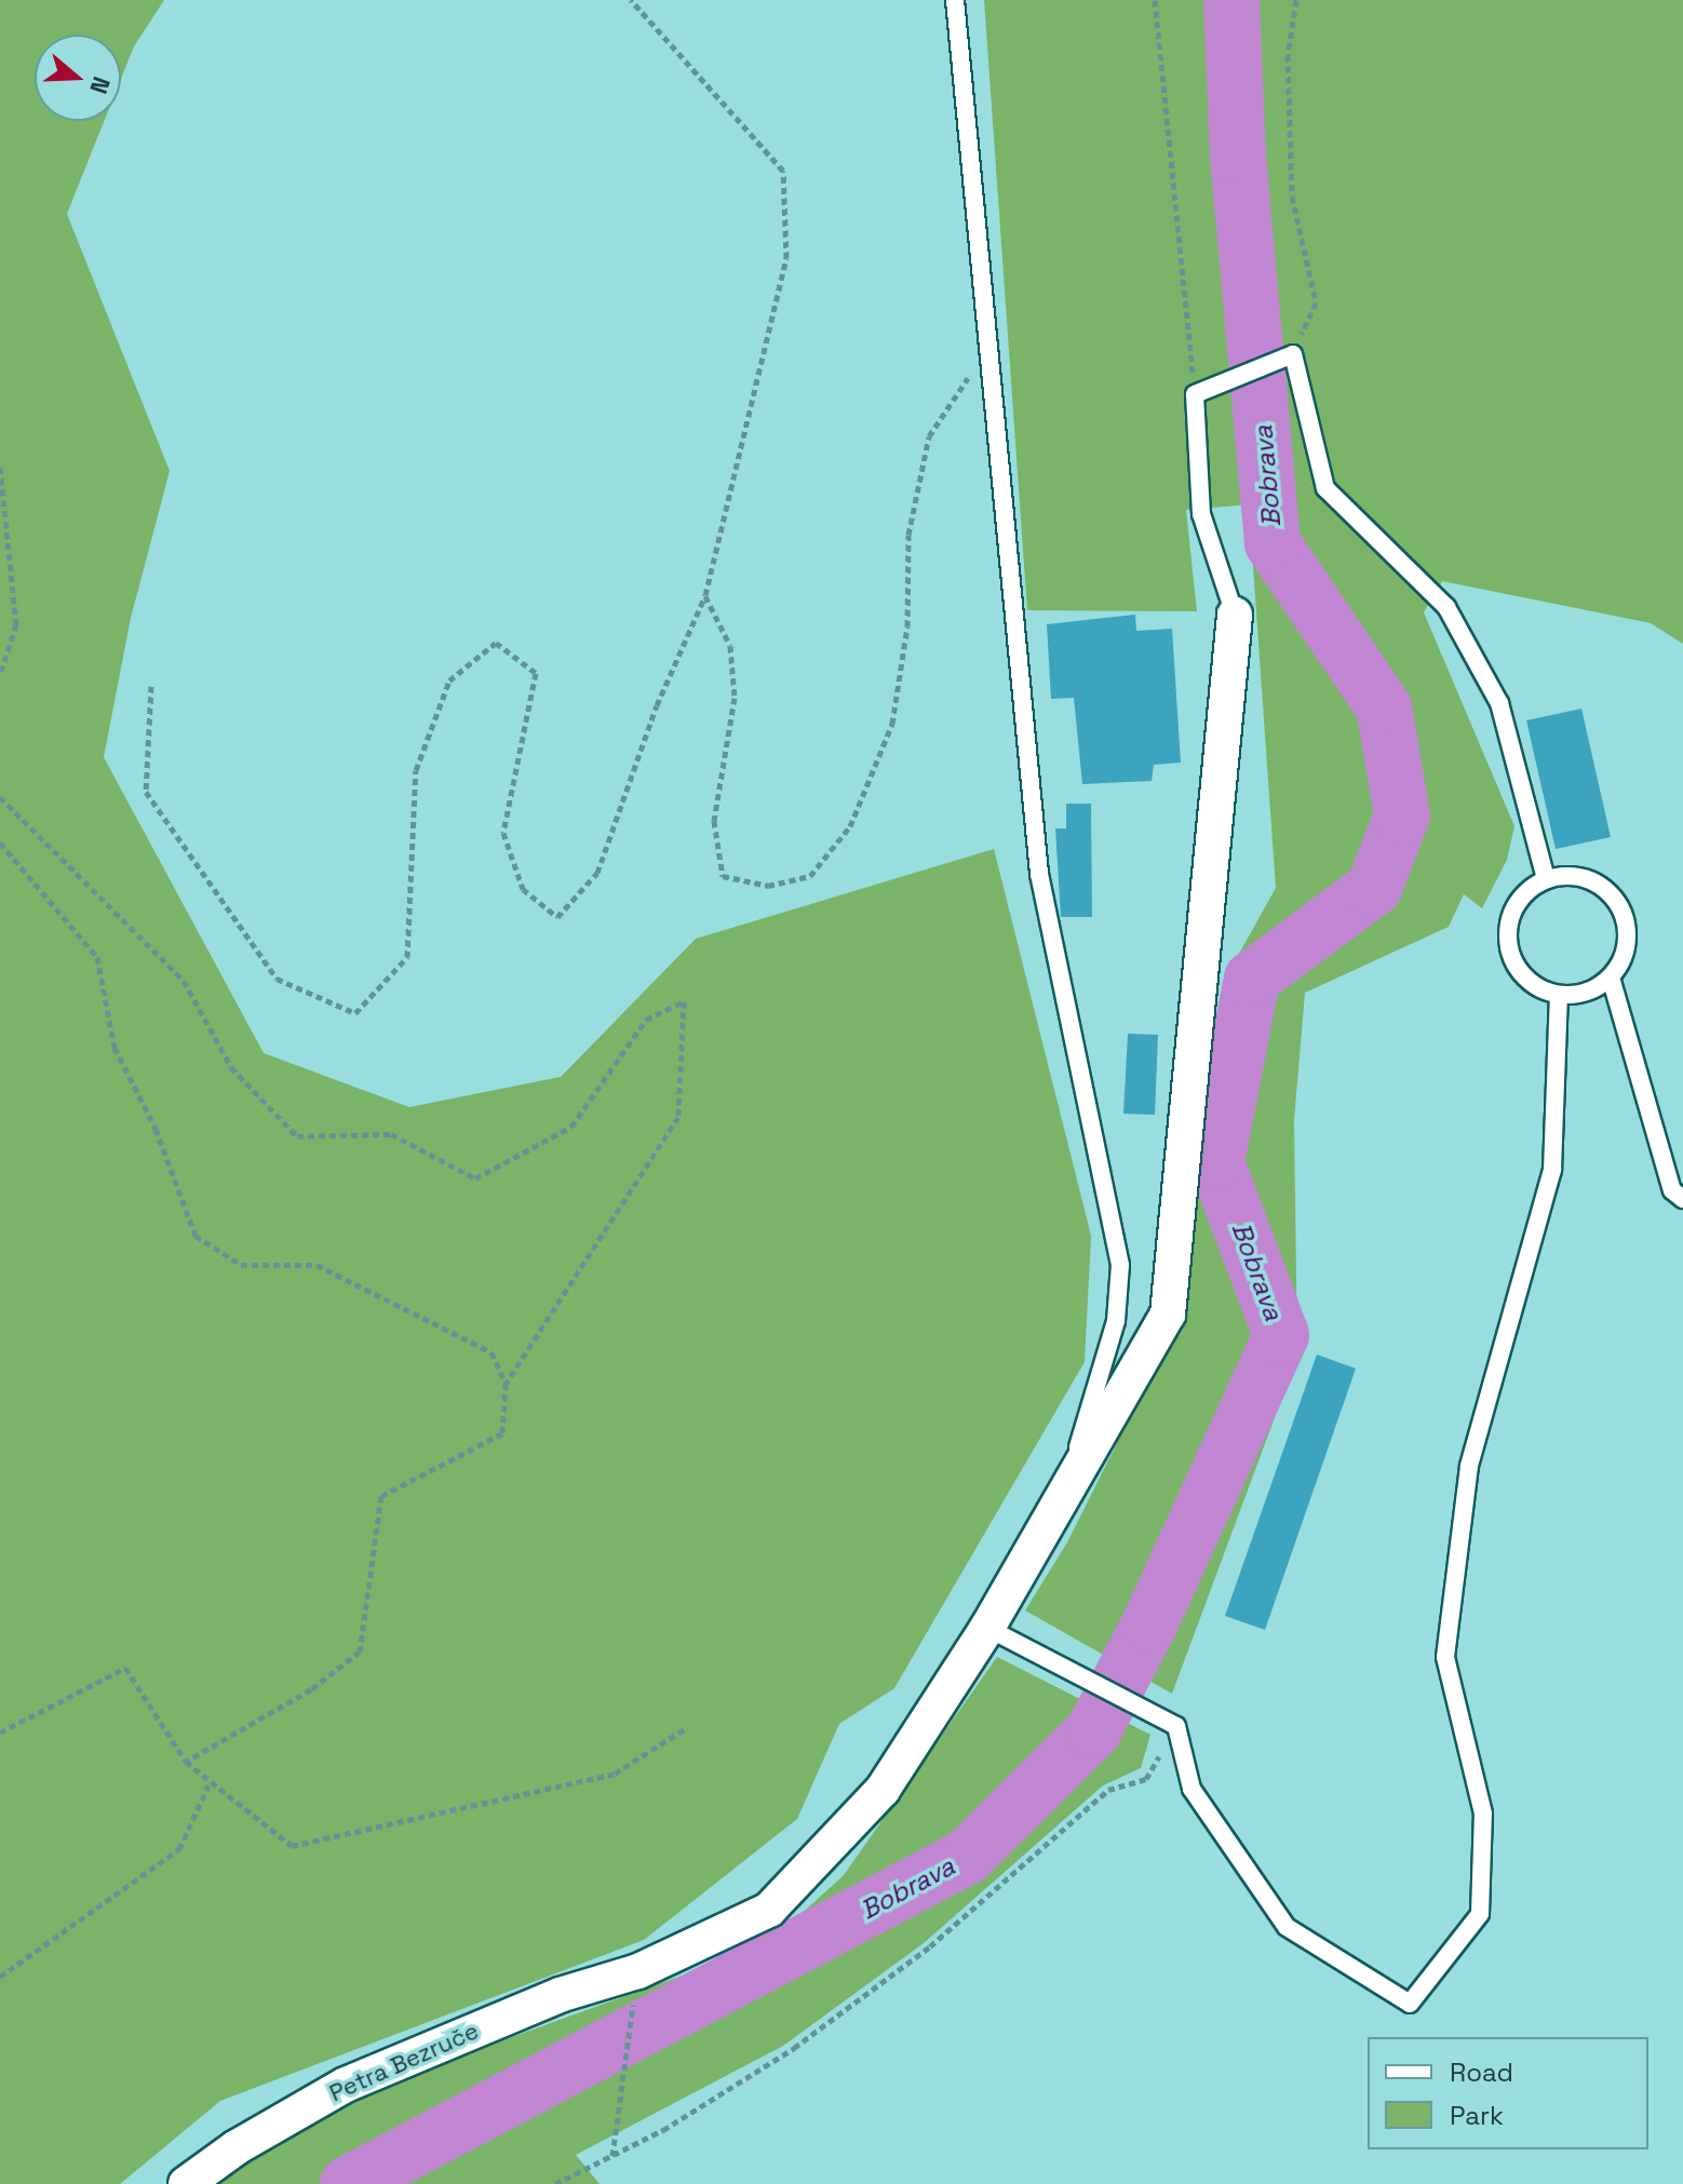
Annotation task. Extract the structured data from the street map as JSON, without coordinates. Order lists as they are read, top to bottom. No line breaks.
{"streets":{"street":["Petra Bezruče"]},"water":["Bobrava"],"legend":["Road","Park"],"north":"right"}
